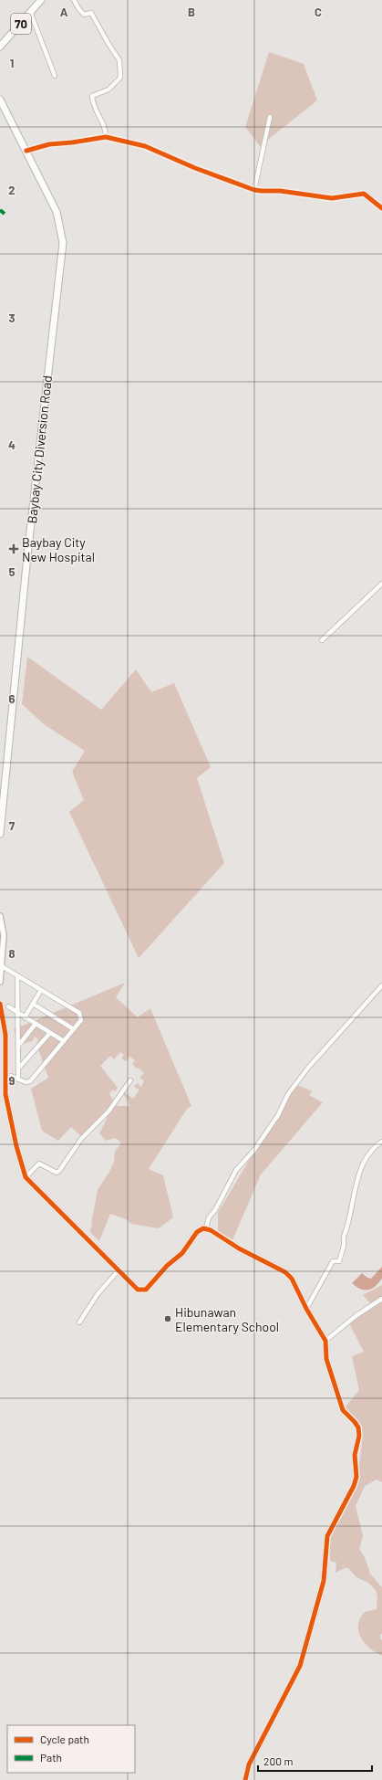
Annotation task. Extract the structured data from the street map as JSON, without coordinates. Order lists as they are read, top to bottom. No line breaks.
{"streets":{"highway":["70","Baybay City Diversion Road"]},"places":{"health":["Baybay City New Hospital"],"other":["Hibunawan Elementary School"]},"legend":["Cycle path","Path"],"scale_bar":"200 m","grid":{"columns":["A","B","C"],"rows":["1","2","3","4","5","6","7","8","9"]}}
